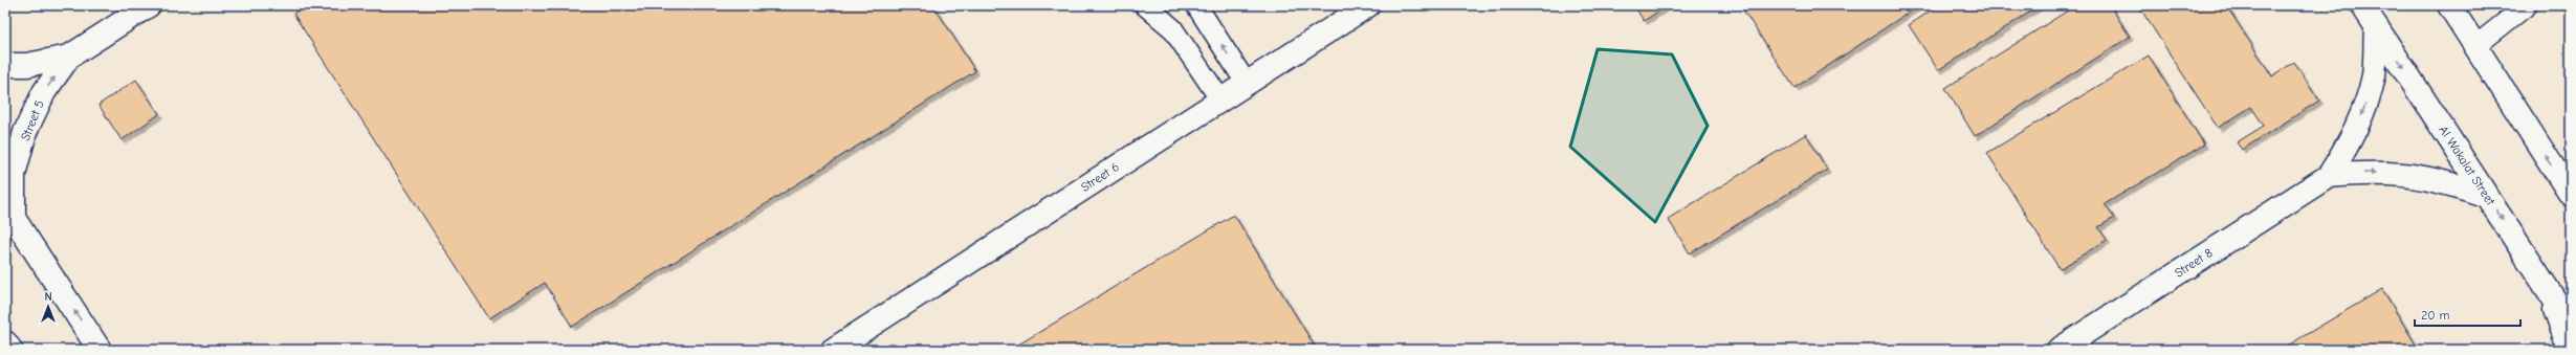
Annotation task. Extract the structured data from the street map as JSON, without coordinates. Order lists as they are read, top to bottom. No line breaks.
{"streets":{"street":["Street 5","Al Wakalat Street","Street 6","Street 8"]},"crossings":[["Al Wakalat Street","Street 8"]],"one_way":["Street 5"],"scale_bar":"20 m","north":"top"}
